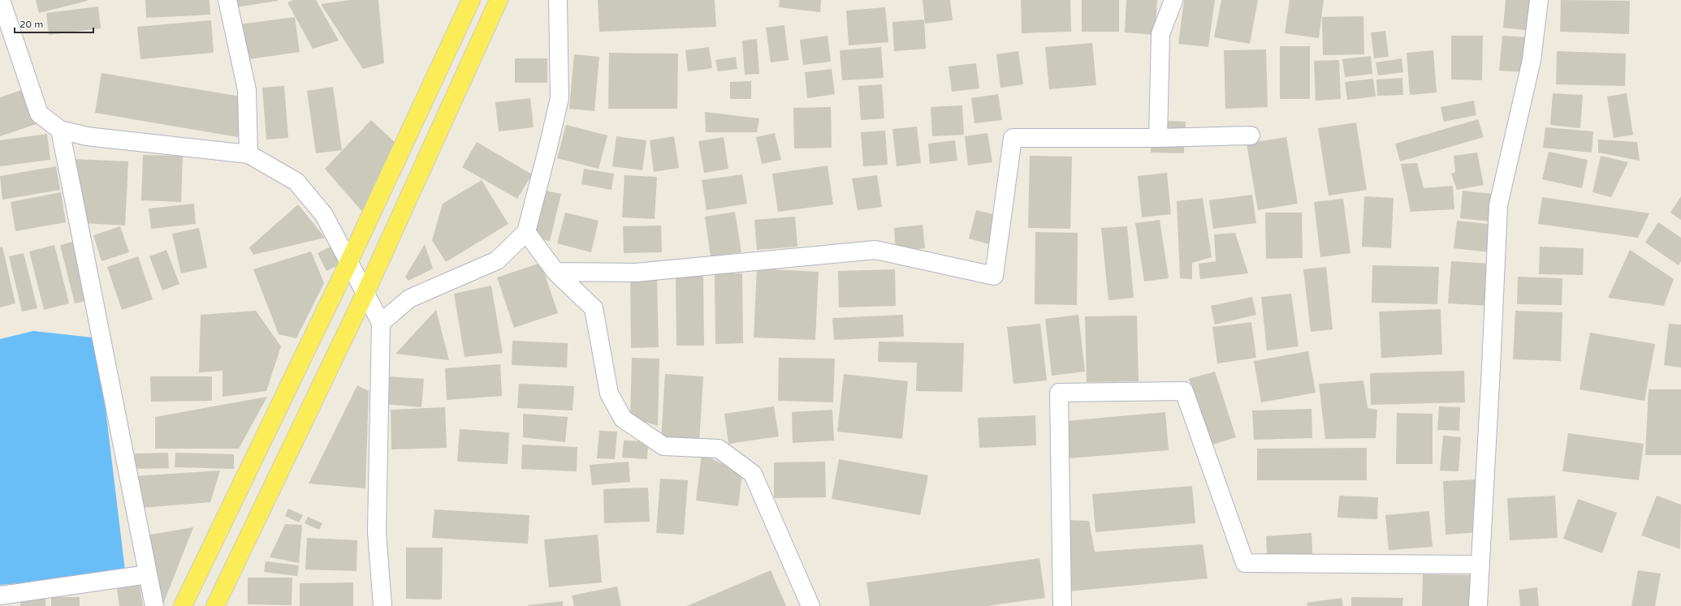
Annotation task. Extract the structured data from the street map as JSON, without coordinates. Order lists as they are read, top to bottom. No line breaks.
{"scale_bar":"20 m"}
